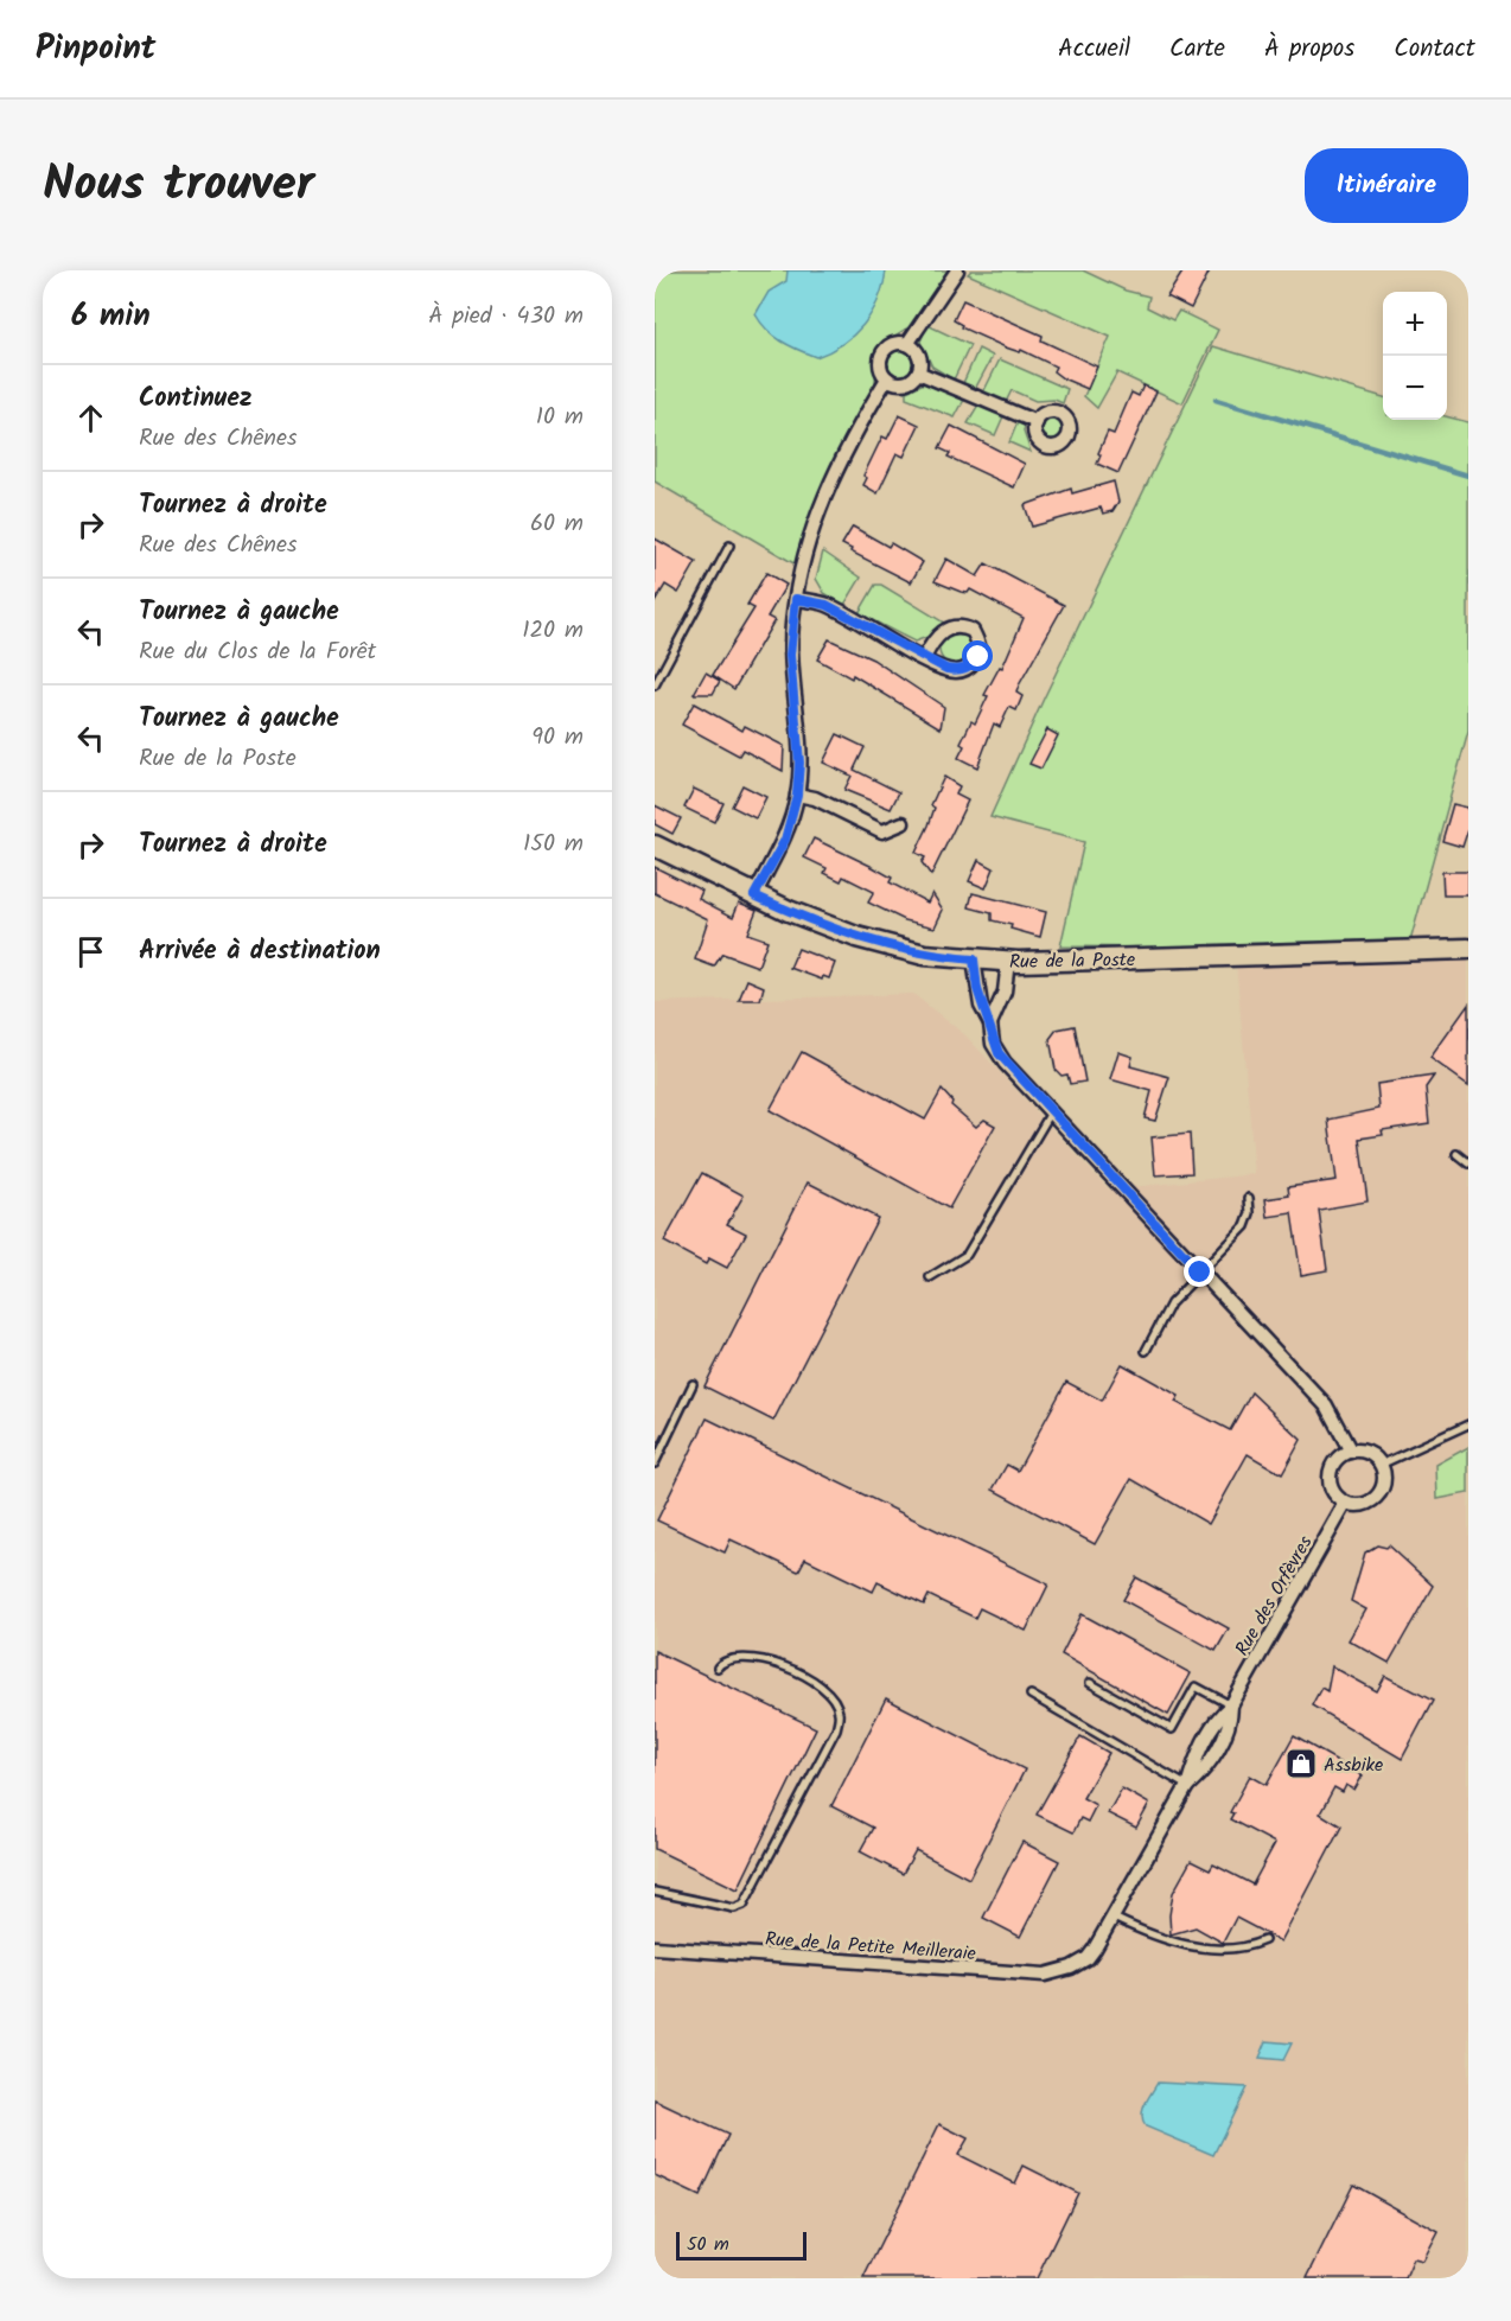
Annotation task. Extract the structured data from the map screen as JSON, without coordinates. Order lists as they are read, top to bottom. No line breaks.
{"streets":{"street":["Rue de la Poste","Rue des Orfèvres","Rue de la Petite Meilleraie"]},"crossings":[["Rue des Orfèvres","Rue de la Petite Meilleraie"]],"places":{"shop":["Assbike"]},"scale_bar":"50 m","page":{"header":"Pinpoint","nav":["Accueil","Carte","À propos","Contact"],"title":"Nous trouver","buttons":"Itinéraire","heading":["6 min","À pied · 430 m"],"map_buttons":["+","−"],"list":[["Continuez","Rue des Chênes","10 m"],["Tournez à droite","Rue des Chênes","60 m"],["Tournez à gauche","Rue du Clos de la Forêt","120 m"],["Tournez à gauche","Rue de la Poste","90 m"],["Tournez à droite","150 m"],"Arrivée à destination"],"scale":"50 m"}}
